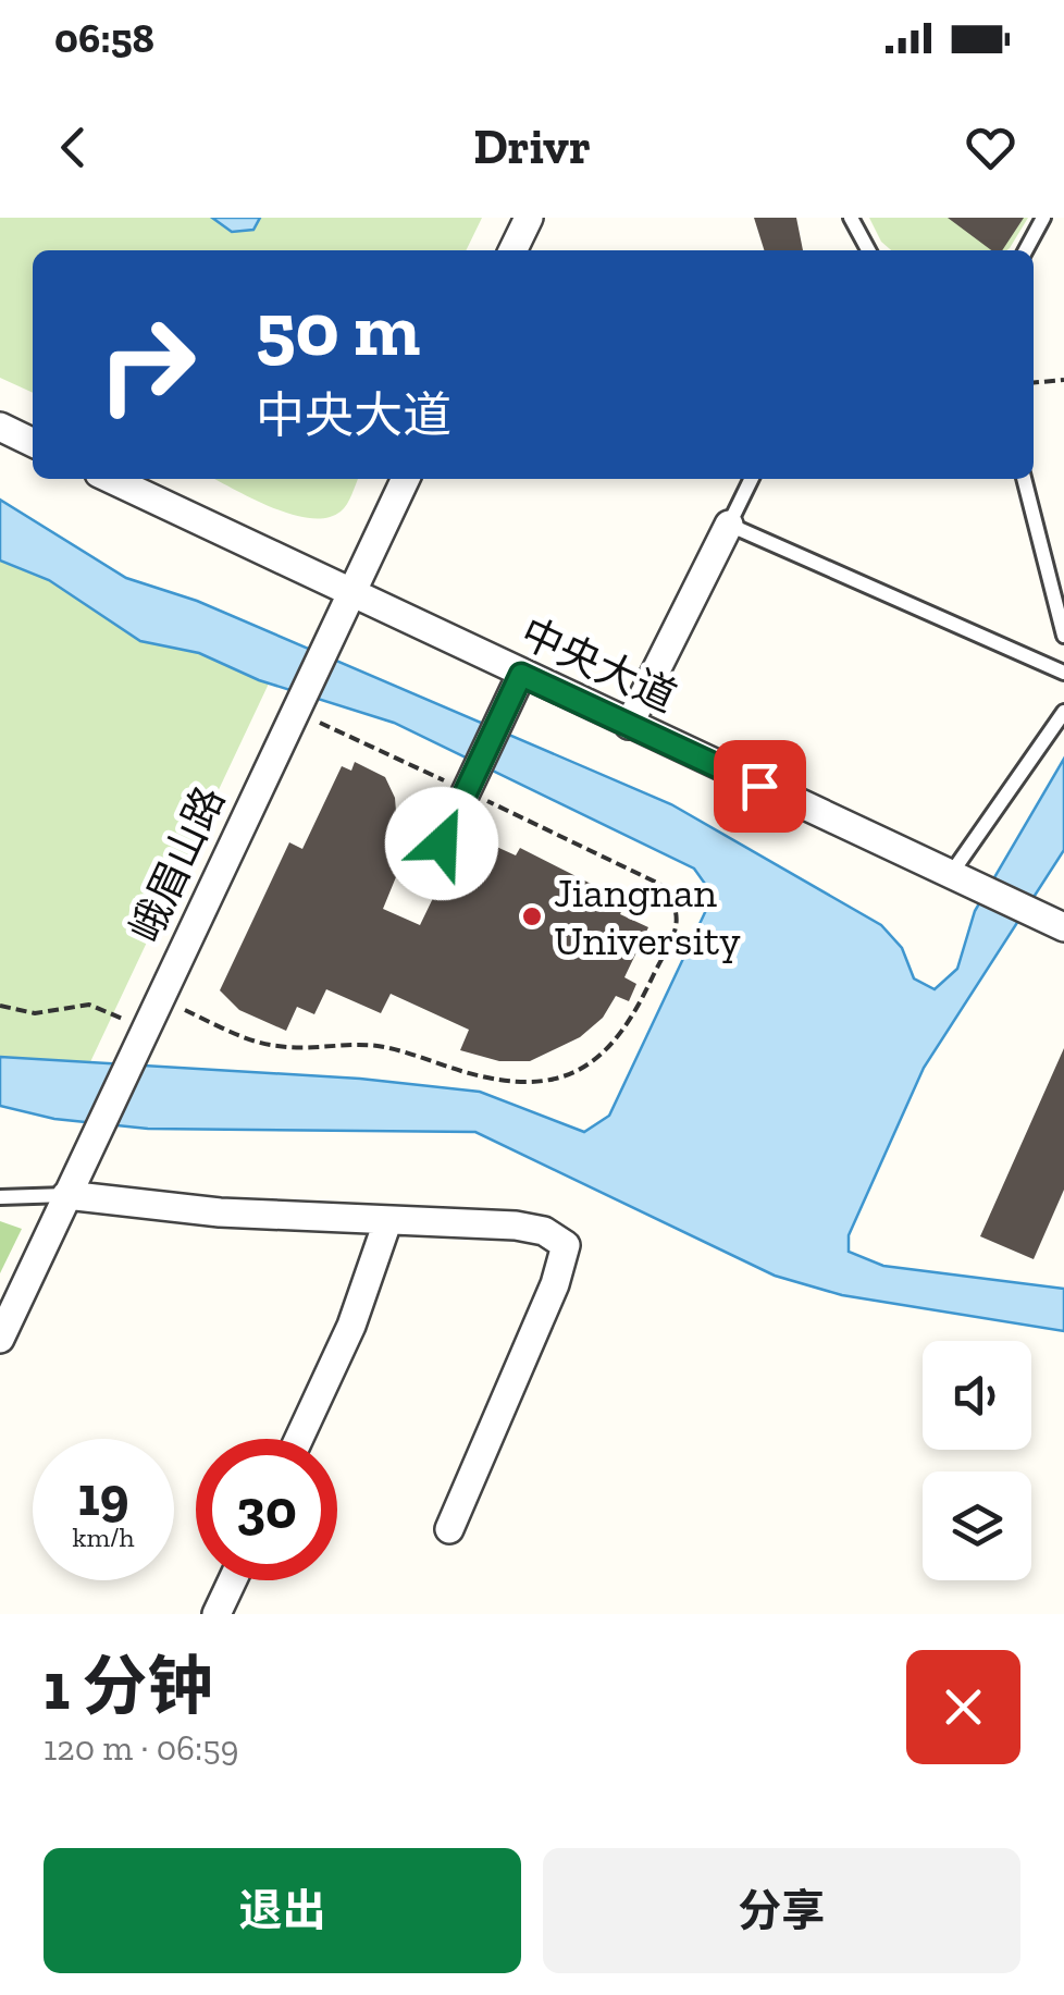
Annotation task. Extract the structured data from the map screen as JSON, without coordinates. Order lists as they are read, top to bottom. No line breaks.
{"streets":{"street":["中央大道","峨眉山路"]},"crossings":[["中央大道","峨眉山路"]],"places":["Jiangnan University"],"page":{"status":"06:58","header":"Drivr","turn":["50 m","中央大道"],"speed":"19 km/h","limit":"30","heading":["1 分钟","120 m · 06:59"],"buttons":["退出","分享"]}}
